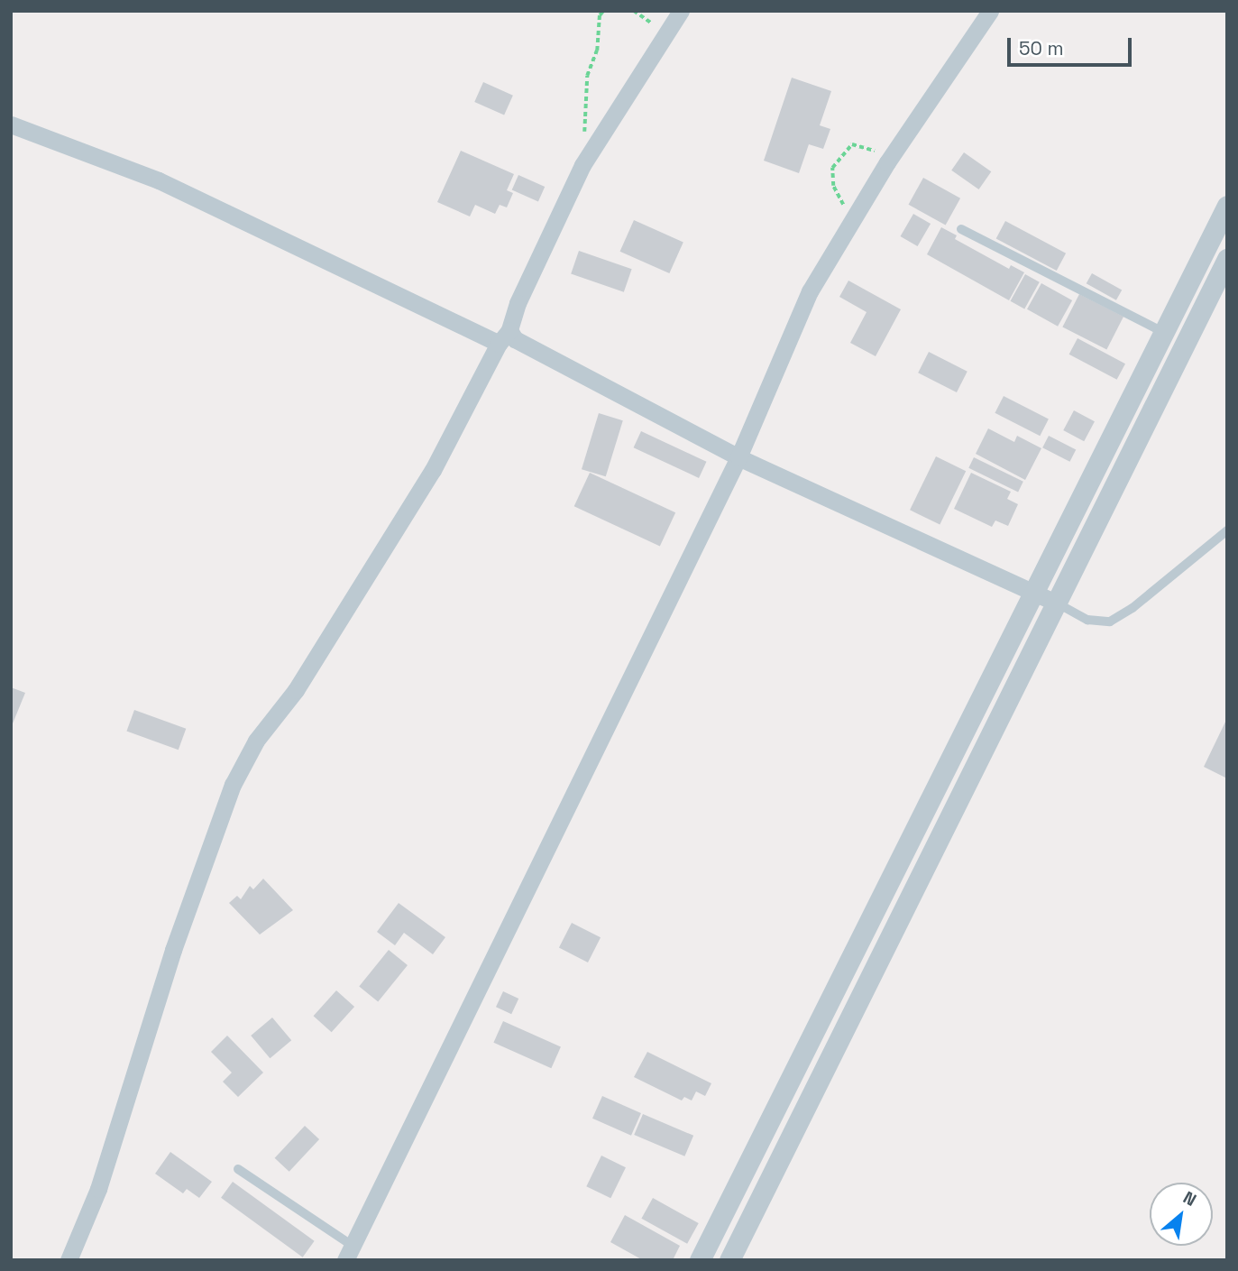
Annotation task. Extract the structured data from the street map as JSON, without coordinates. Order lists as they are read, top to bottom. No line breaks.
{"scale_bar":"50 m","north":"top right"}
